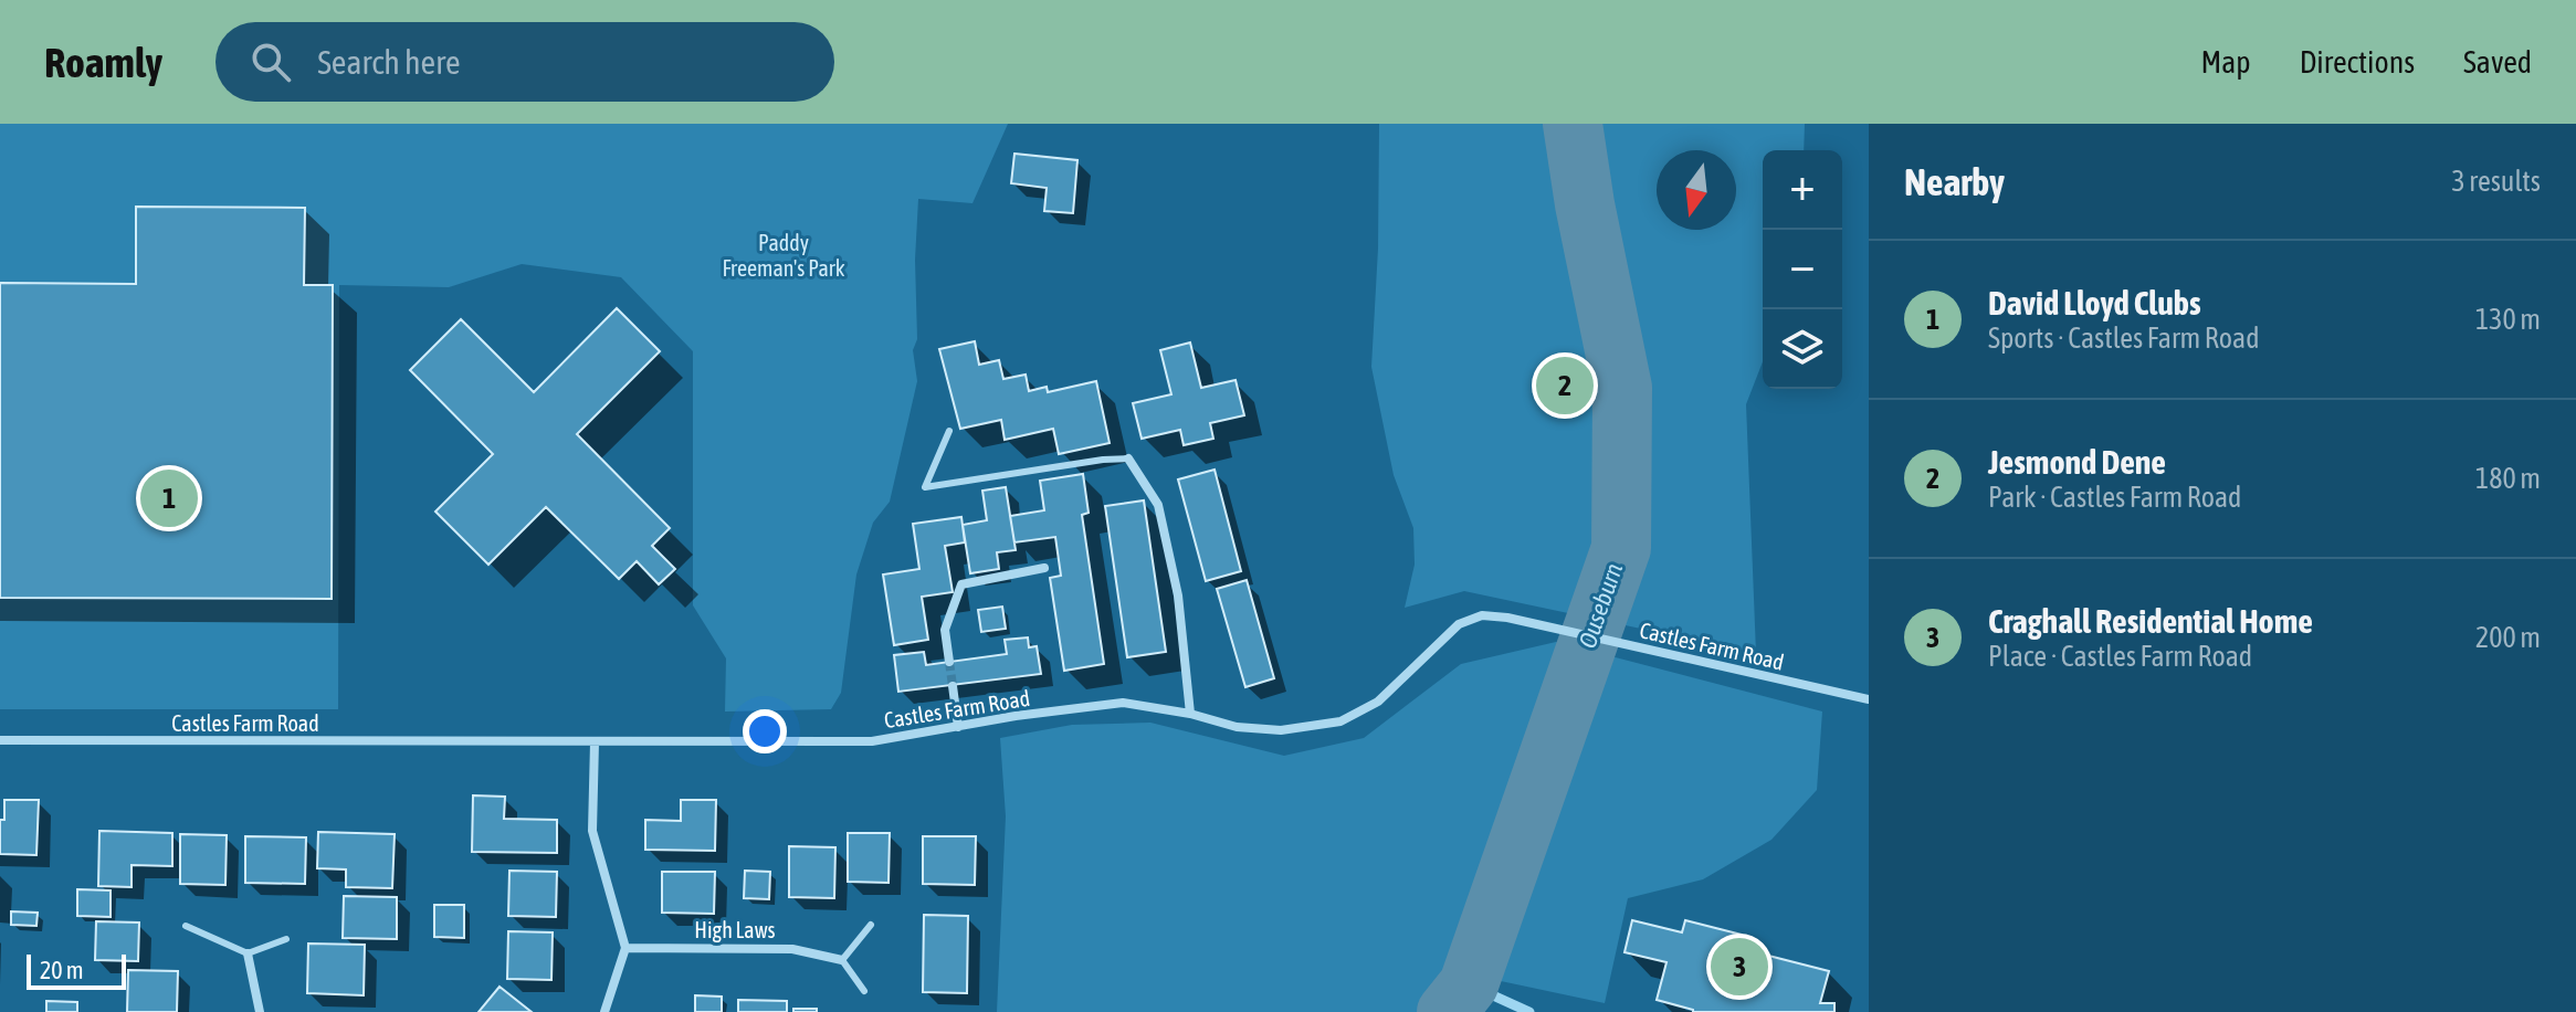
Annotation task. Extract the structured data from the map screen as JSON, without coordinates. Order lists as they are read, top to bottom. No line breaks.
{"streets":{"street":["Castles Farm Road","High Laws"]},"water":["Ouseburn"],"parks":["Paddy Freeman's Park"],"scale_bar":"20 m","north":"bottom","page":{"header":"Roamly","search":"Search here","nav":["Map","Directions","Saved"],"heading":["Nearby","3 results"],"map_buttons":["+","−"],"list":[{"mark":"1","name":"David Lloyd Clubs","note":"Sports · Castles Farm Road","value":"130 m"},{"mark":"2","name":"Jesmond Dene","note":"Park · Castles Farm Road","value":"180 m"},{"mark":"3","name":"Craghall Residential Home","note":"Place · Castles Farm Road","value":"200 m"}],"pins":["2","1","3"],"scale":"20 m"}}
